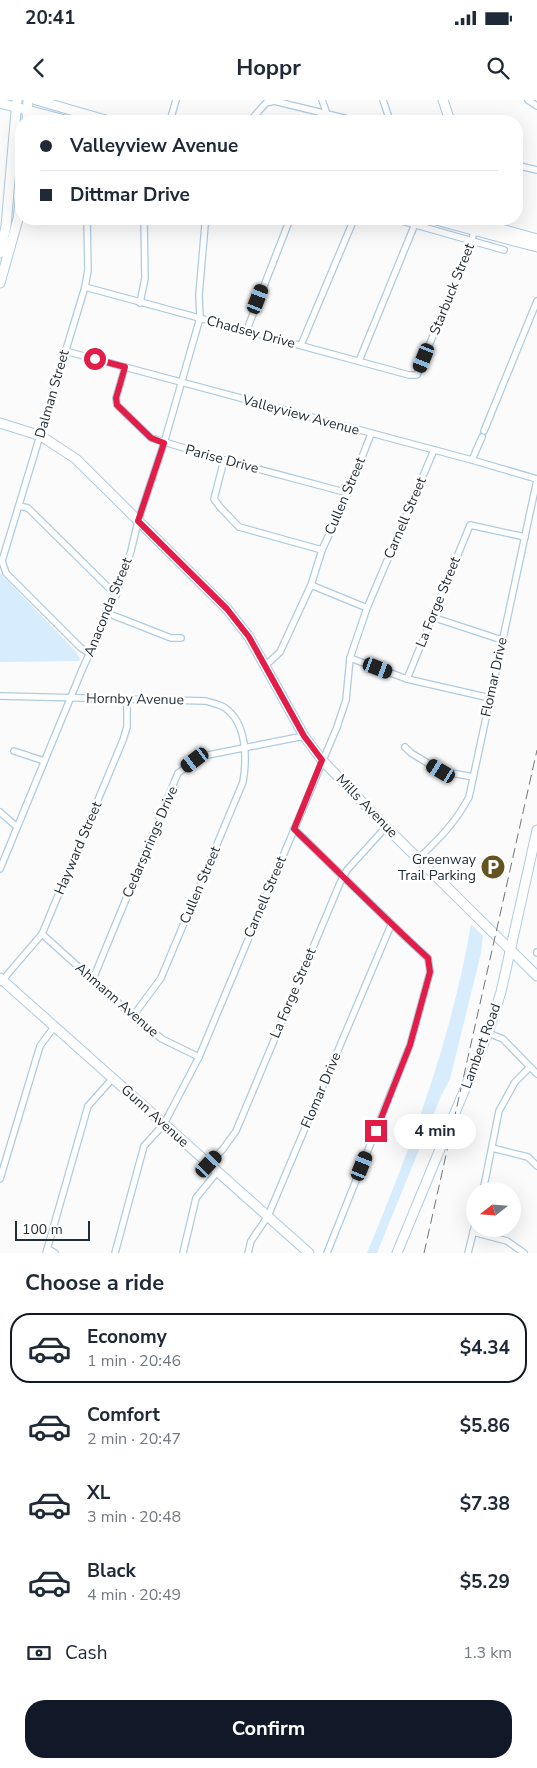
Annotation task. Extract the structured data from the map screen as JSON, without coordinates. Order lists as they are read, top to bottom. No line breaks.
{"streets":{"street":["Starbuck Street","Chadsey Drive","Dalman Street","Valleyview Avenue","Parise Drive","Cullen Street","Carnell Street","La Forge Street","Anaconda Street","Flomar Drive","Hornby Avenue","Mills Avenue","Cedarsprings Drive","Hayward Street","Ahmann Avenue","Lambert Road","Gunn Avenue"]},"crossings":[["Starbuck Street","Chadsey Drive"],["Chadsey Drive","Dalman Street"],["Chadsey Drive","Anaconda Street"],["Dalman Street","Valleyview Avenue"],["Dalman Street","Anaconda Street"],["Dalman Street","Mills Avenue"],["Valleyview Avenue","Parise Drive"],["Valleyview Avenue","Cullen Street"],["Valleyview Avenue","Carnell Street"],["Valleyview Avenue","Anaconda Street"],["Valleyview Avenue","Flomar Drive"],["Parise Drive","Cullen Street"],["Parise Drive","Anaconda Street"],["Cullen Street","Hornby Avenue"],["Cullen Street","Mills Avenue"],["Cullen Street","Cedarsprings Drive"],["Cullen Street","Ahmann Avenue"],["Carnell Street","Mills Avenue"],["Carnell Street","Ahmann Avenue"],["Carnell Street","Gunn Avenue"],["La Forge Street","Flomar Drive"],["La Forge Street","Mills Avenue"],["La Forge Street","Gunn Avenue"],["Anaconda Street","Hornby Avenue"],["Anaconda Street","Mills Avenue"],["Flomar Drive","Mills Avenue"],["Flomar Drive","Gunn Avenue"],["Hornby Avenue","Cedarsprings Drive"],["Hornby Avenue","Hayward Street"],["Mills Avenue","Cedarsprings Drive"],["Mills Avenue","Lambert Road"],["Cedarsprings Drive","Ahmann Avenue"],["Hayward Street","Ahmann Avenue"],["Hayward Street","Gunn Avenue"]],"places":{"parking":["Greenway Trail Parking"]},"scale_bar":"100 m","north":"left","page":{"status":"20:41","header":"Hoppr","banner":["Valleyview Avenue","Dittmar Drive"],"bubble":"4 min","scale":"100 m","heading":"Choose a ride","list":[{"name":"Economy","note":"1 min · 20:46","value":"$4.34"},{"name":"Comfort","note":"2 min · 20:47","value":"$5.86"},{"name":"XL","note":"3 min · 20:48","value":"$7.38"},{"name":"Black","note":"4 min · 20:49","value":"$5.29"}],"pay":["Cash","1.3 km"],"buttons":"Confirm"}}
